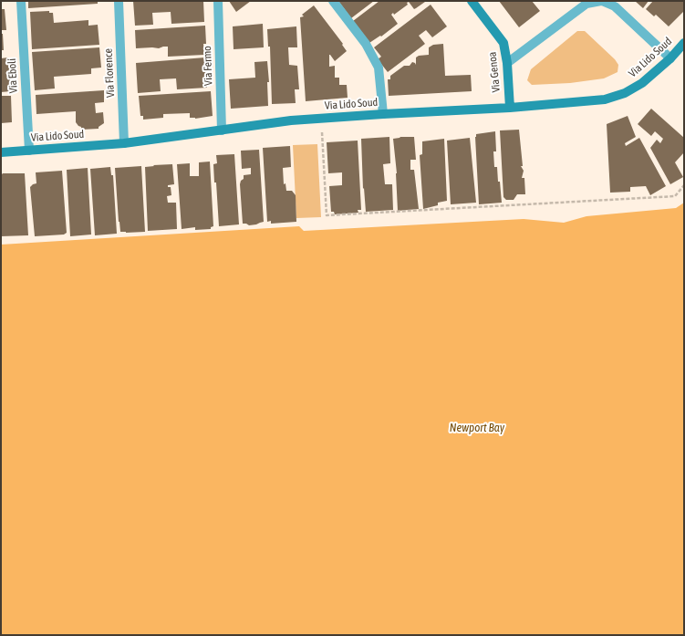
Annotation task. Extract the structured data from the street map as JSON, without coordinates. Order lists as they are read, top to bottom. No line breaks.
{"streets":{"street":["Via Lido Soud","Via Fermo","Via Genoa","Via Florence","Via Eboli"]},"crossings":[["Via Lido Soud","Via Fermo"],["Via Lido Soud","Via Genoa"],["Via Lido Soud","Via Florence"],["Via Lido Soud","Via Eboli"]],"water":["Newport Bay"]}
